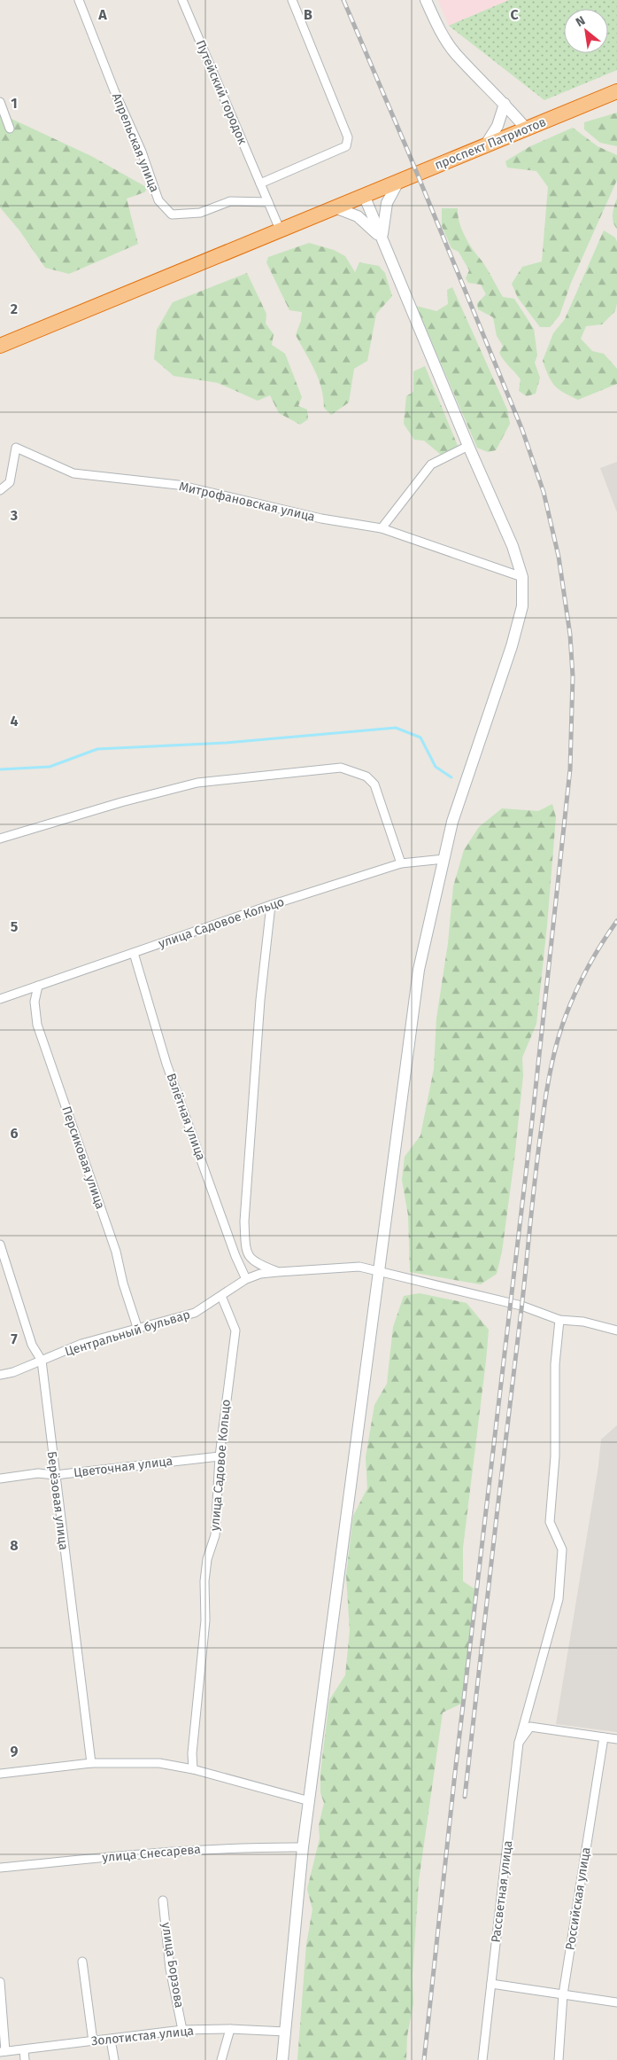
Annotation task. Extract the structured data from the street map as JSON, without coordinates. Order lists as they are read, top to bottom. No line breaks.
{"streets":{"highway":["проспект Патриотов"],"street":["Путейский городок","Апрельская улица","Митрофановская улица","улица Садовое Кольцо","Взлётная улица","Персиковая улица","Центральный бульвар","Цветочная улица","Берёзовая улица","улица Снесарева","Рассветная улица","Российская улица","улица Борзова","Золотистая улица"]},"crossings":[["Путейский городок","Апрельская улица"],["Путейский городок","проспект Патриотов"],["улица Садовое Кольцо","Взлётная улица"],["улица Садовое Кольцо","Персиковая улица"],["улица Садовое Кольцо","Центральный бульвар"],["улица Садовое Кольцо","Цветочная улица"],["Взлётная улица","Центральный бульвар"],["Персиковая улица","Центральный бульвар"],["Центральный бульвар","Берёзовая улица"],["Цветочная улица","Берёзовая улица"],["Рассветная улица","Российская улица"],["улица Борзова","Золотистая улица"]],"north":"top left","grid":{"columns":["A","B","C"],"rows":["1","2","3","4","5","6","7","8","9"]}}
